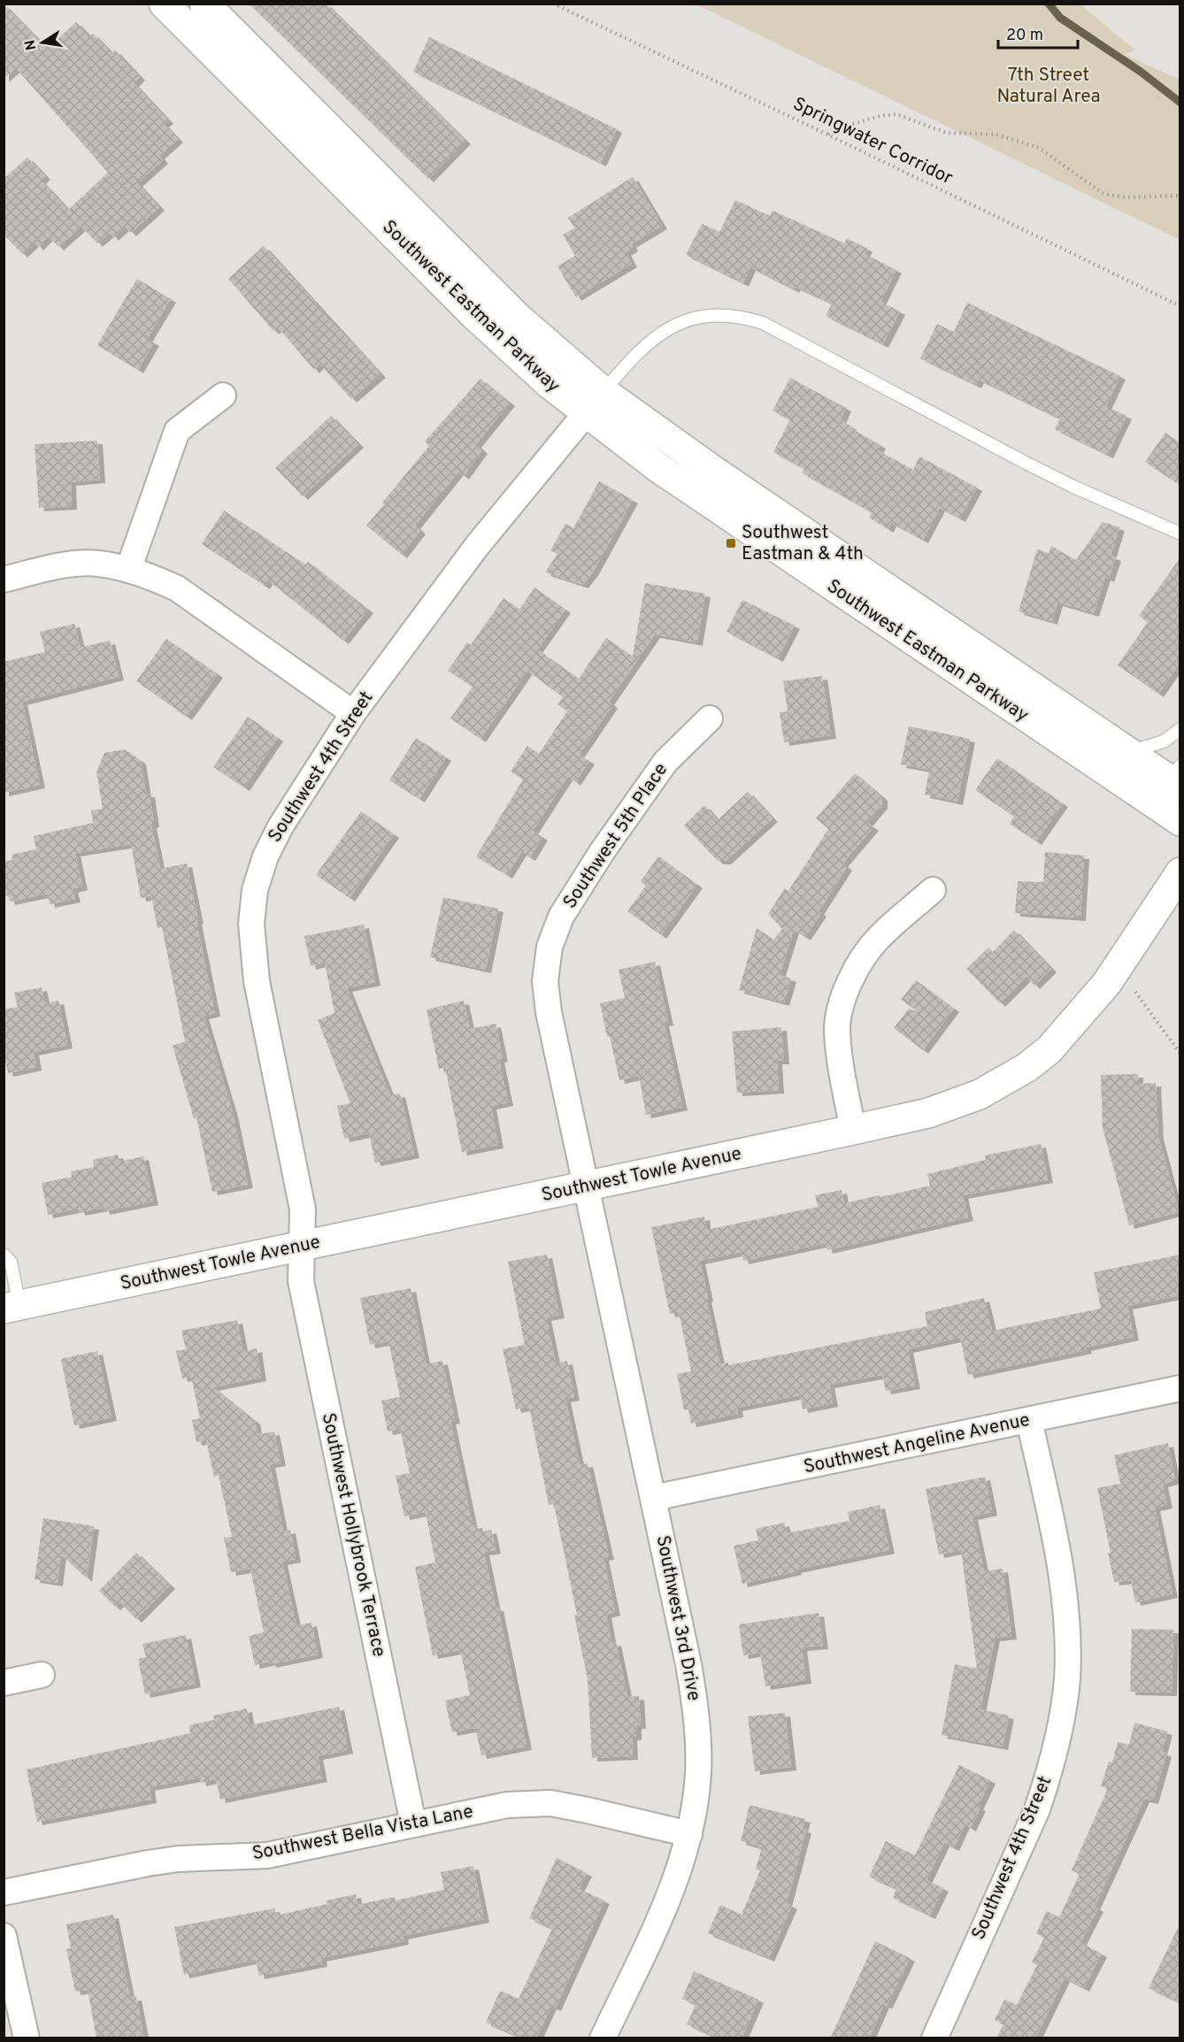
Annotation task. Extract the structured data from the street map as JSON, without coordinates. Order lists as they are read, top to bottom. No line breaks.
{"streets":{"main road":["Southwest Eastman Parkway","Southwest Towle Avenue"],"street":["Southwest 4th Street","Southwest 5th Place","Southwest Angeline Avenue","Southwest Hollybrook Terrace","Southwest 3rd Drive","Southwest Bella Vista Lane"],"path":["Springwater Corridor"]},"crossings":[["Southwest Eastman Parkway","Southwest 4th Street"],["Southwest 4th Street","Southwest Towle Avenue"],["Southwest 4th Street","Southwest Angeline Avenue"],["Southwest 4th Street","Southwest Hollybrook Terrace"],["Southwest 5th Place","Southwest Towle Avenue"],["Southwest 5th Place","Southwest 3rd Drive"],["Southwest Towle Avenue","Southwest Hollybrook Terrace"],["Southwest Towle Avenue","Southwest 3rd Drive"],["Southwest Angeline Avenue","Southwest 3rd Drive"],["Southwest Hollybrook Terrace","Southwest Bella Vista Lane"],["Southwest 3rd Drive","Southwest Bella Vista Lane"]],"parks":["7th Street Natural Area"],"places":{"transit":["Southwest Eastman & 4th"]},"scale_bar":"20 m","north":"left"}
